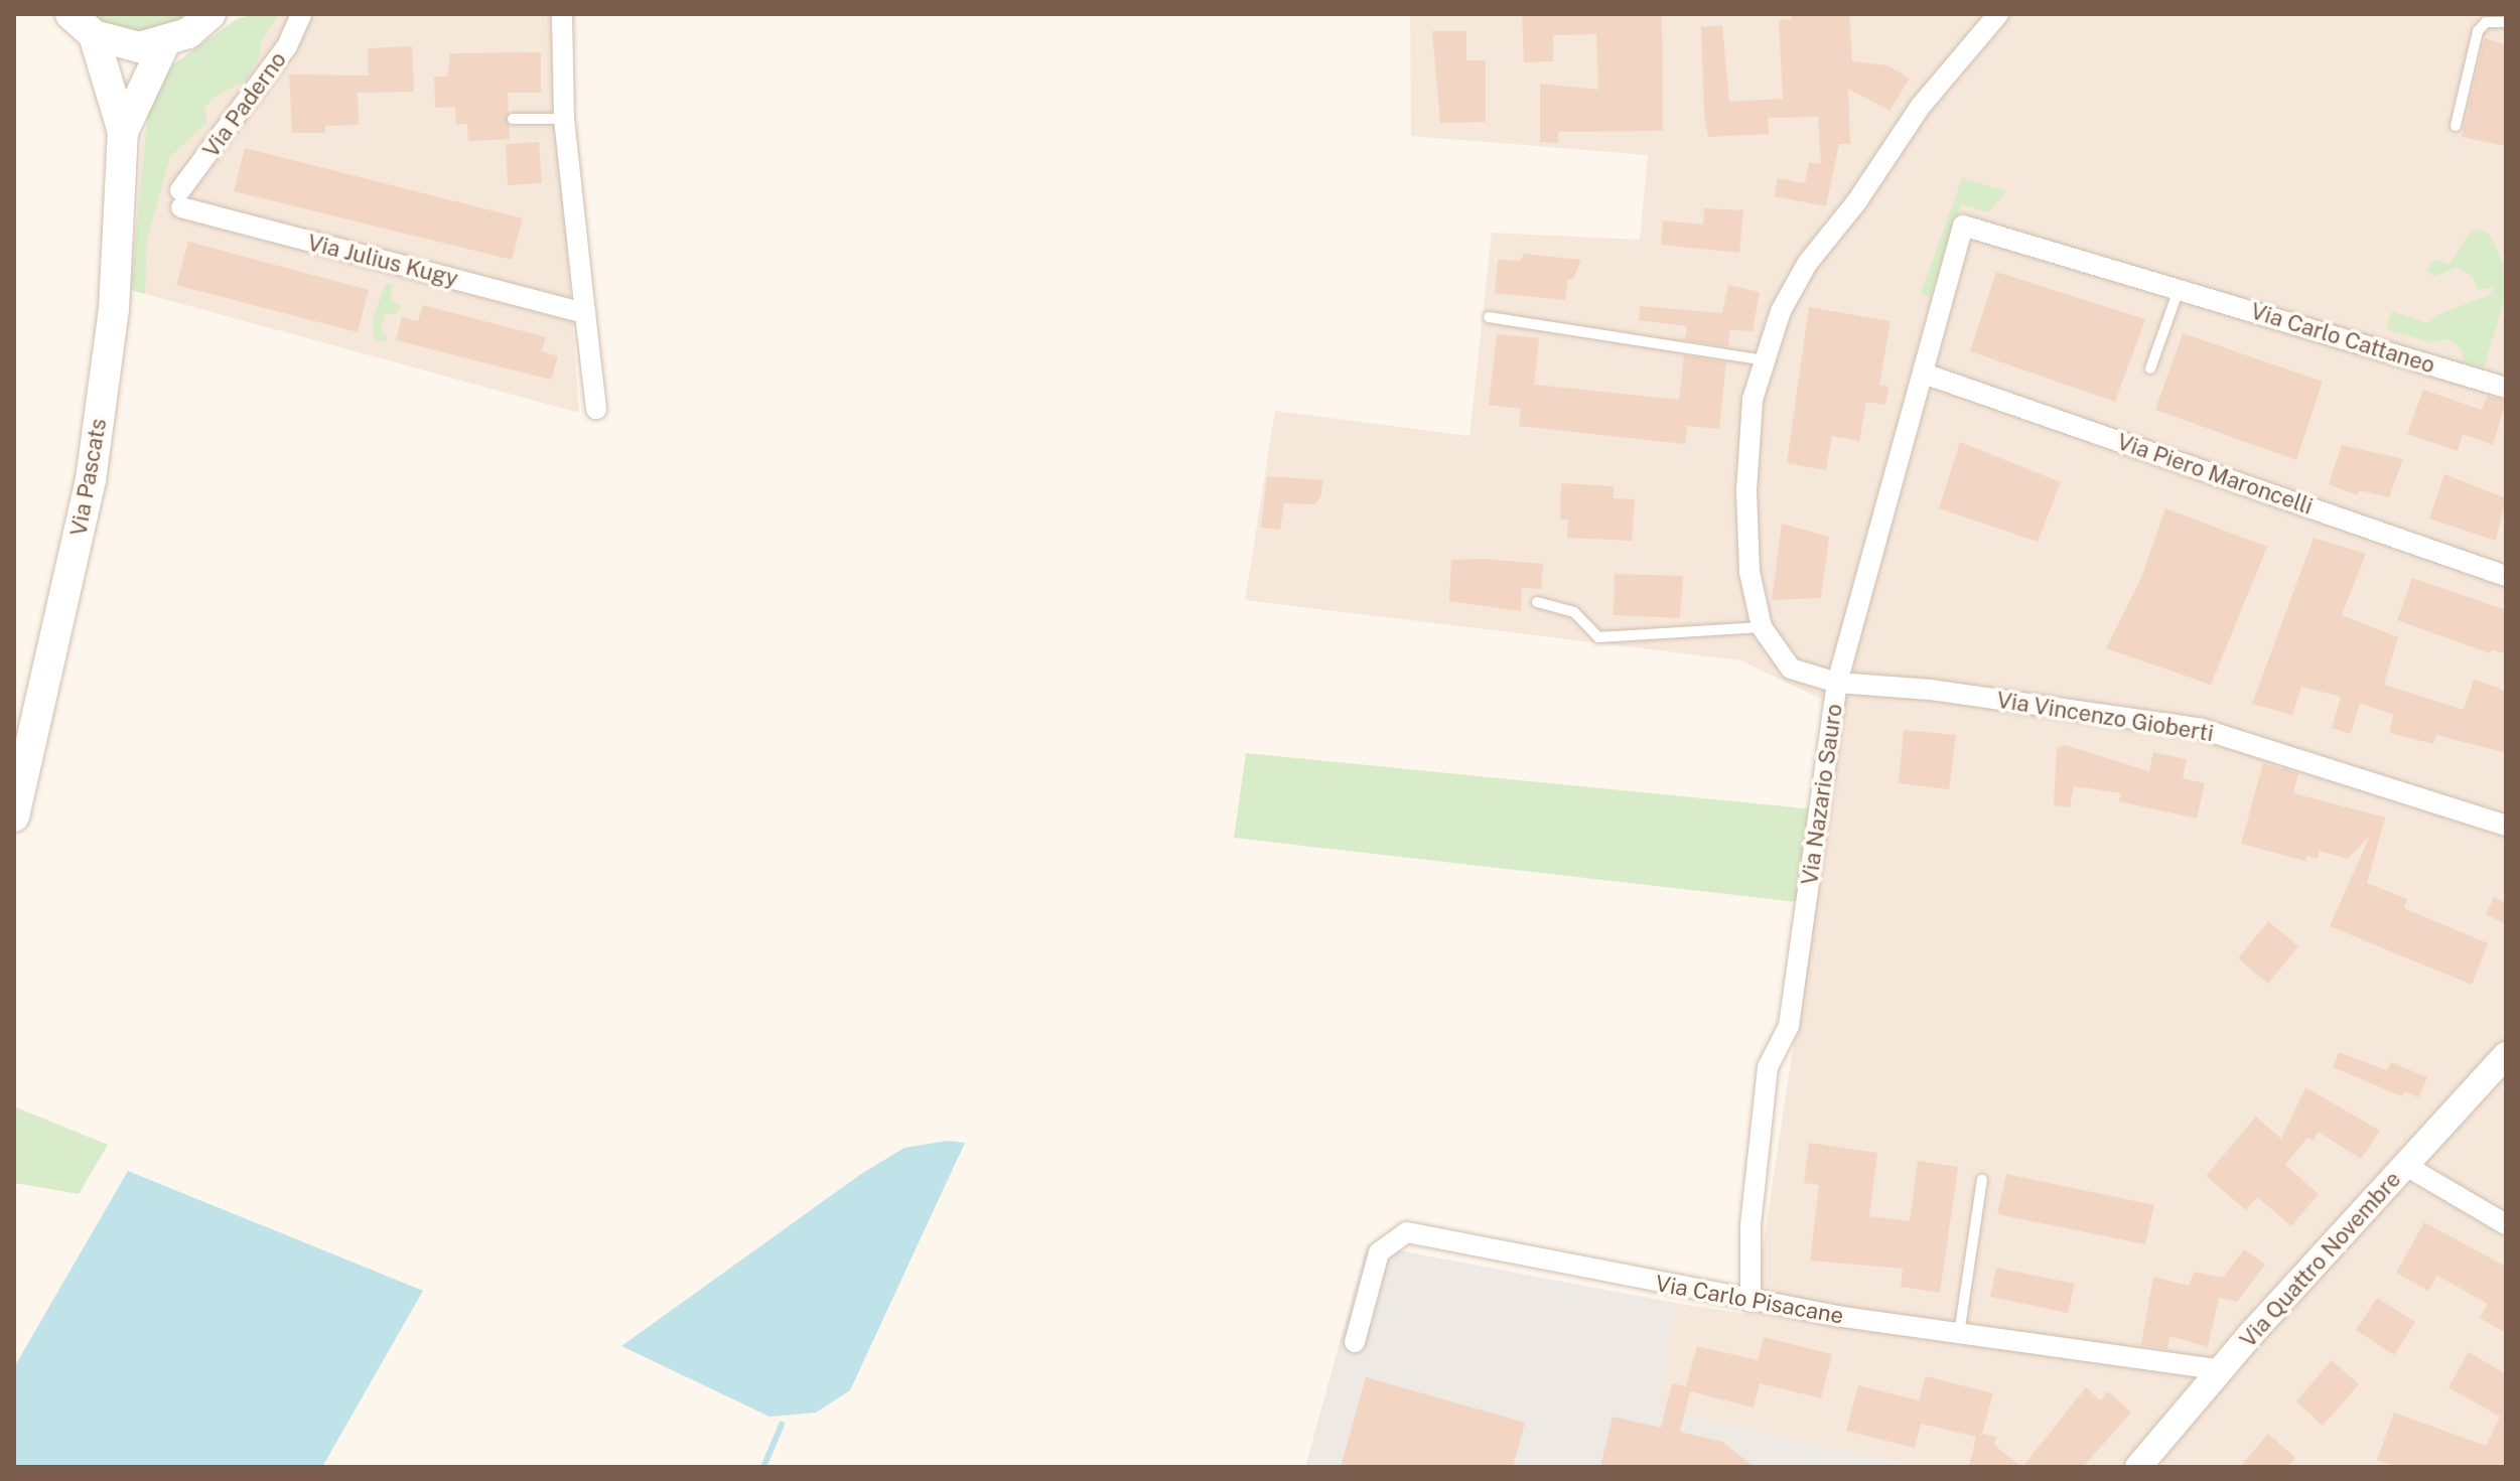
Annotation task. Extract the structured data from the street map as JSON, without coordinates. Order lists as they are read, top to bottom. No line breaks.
{"streets":{"main road":["Via Pascats"],"street":["Via Paderno","Via Julius Kugy","Via Carlo Cattaneo","Via Piero Maroncelli","Via Vincenzo Gioberti","Via Nazario Sauro","Via Quattro Novembre","Via Carlo Pisacane"]},"crossings":[["Via Paderno","Via Julius Kugy"],["Via Carlo Cattaneo","Via Piero Maroncelli"],["Via Vincenzo Gioberti","Via Nazario Sauro"],["Via Nazario Sauro","Via Carlo Pisacane"],["Via Quattro Novembre","Via Carlo Pisacane"]]}
